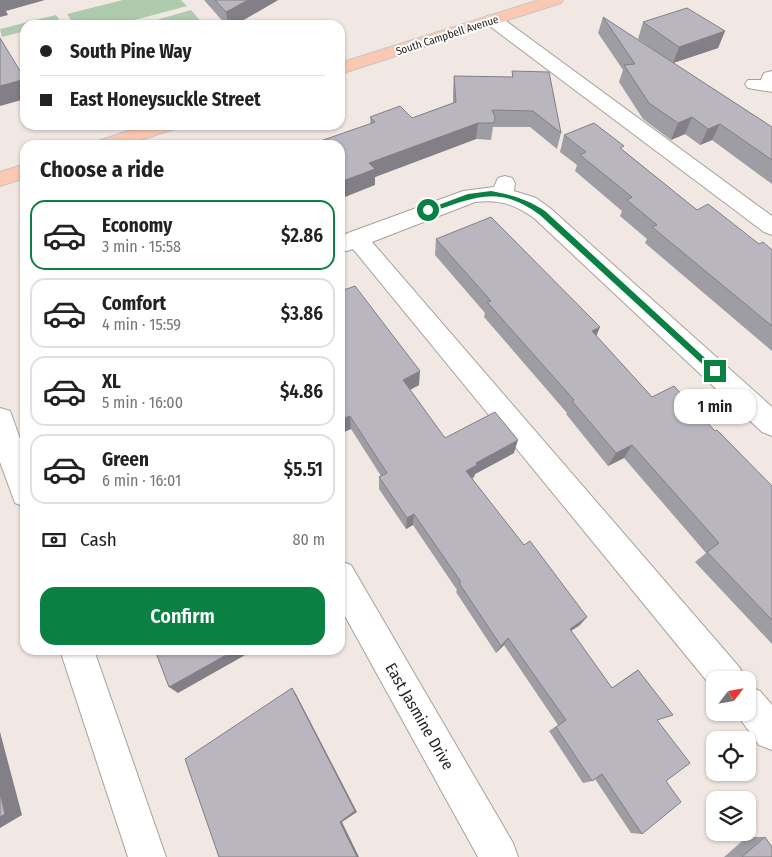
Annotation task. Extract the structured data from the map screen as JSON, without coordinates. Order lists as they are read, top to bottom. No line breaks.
{"streets":{"main road":["South Campbell Avenue"],"street":["East Jasmine Drive"]},"north":"top right","page":{"banner":["South Pine Way","East Honeysuckle Street"],"heading":"Choose a ride","list":[{"name":"Economy","note":"3 min · 15:58","value":"$2.86"},{"name":"Comfort","note":"4 min · 15:59","value":"$3.86"},{"name":"XL","note":"5 min · 16:00","value":"$4.86"},{"name":"Green","note":"6 min · 16:01","value":"$5.51"}],"bubble":"1 min","pay":["Cash","80 m"],"buttons":"Confirm"}}
